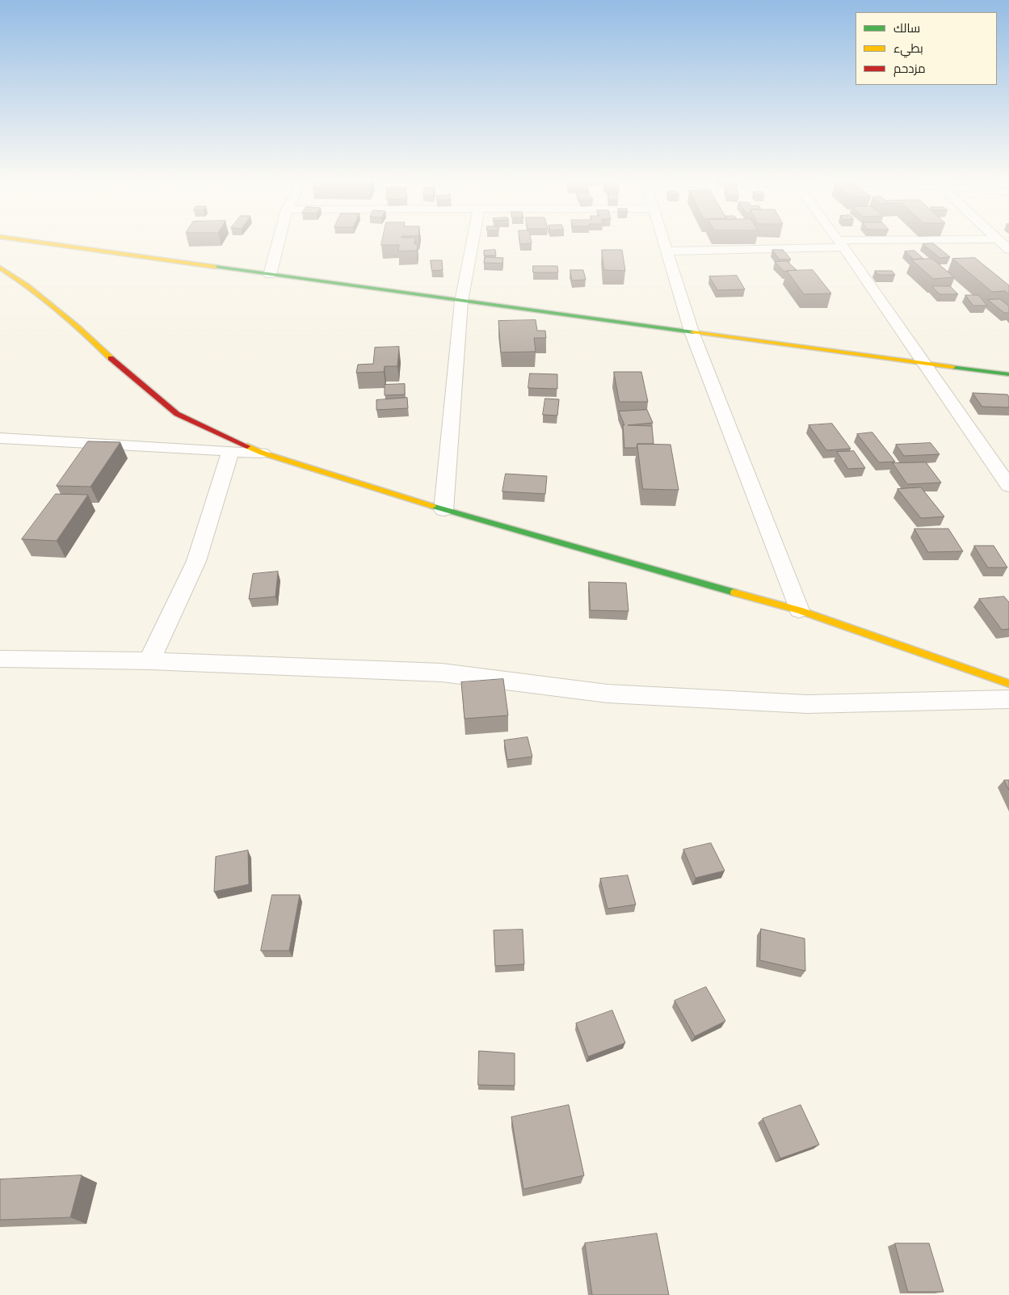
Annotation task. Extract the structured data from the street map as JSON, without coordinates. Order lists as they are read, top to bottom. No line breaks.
{"legend":["سالك","بطيء","مزدحم"]}
